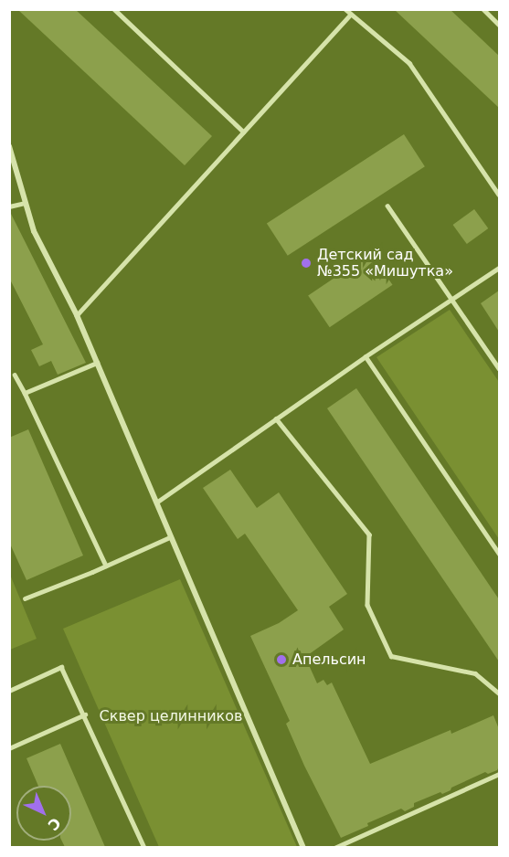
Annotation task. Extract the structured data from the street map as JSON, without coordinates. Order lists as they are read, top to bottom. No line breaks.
{"parks":["Сквер целинников"],"places":["Детский сад №355 «Мишутка»","Апельсин"],"north":"bottom right"}
